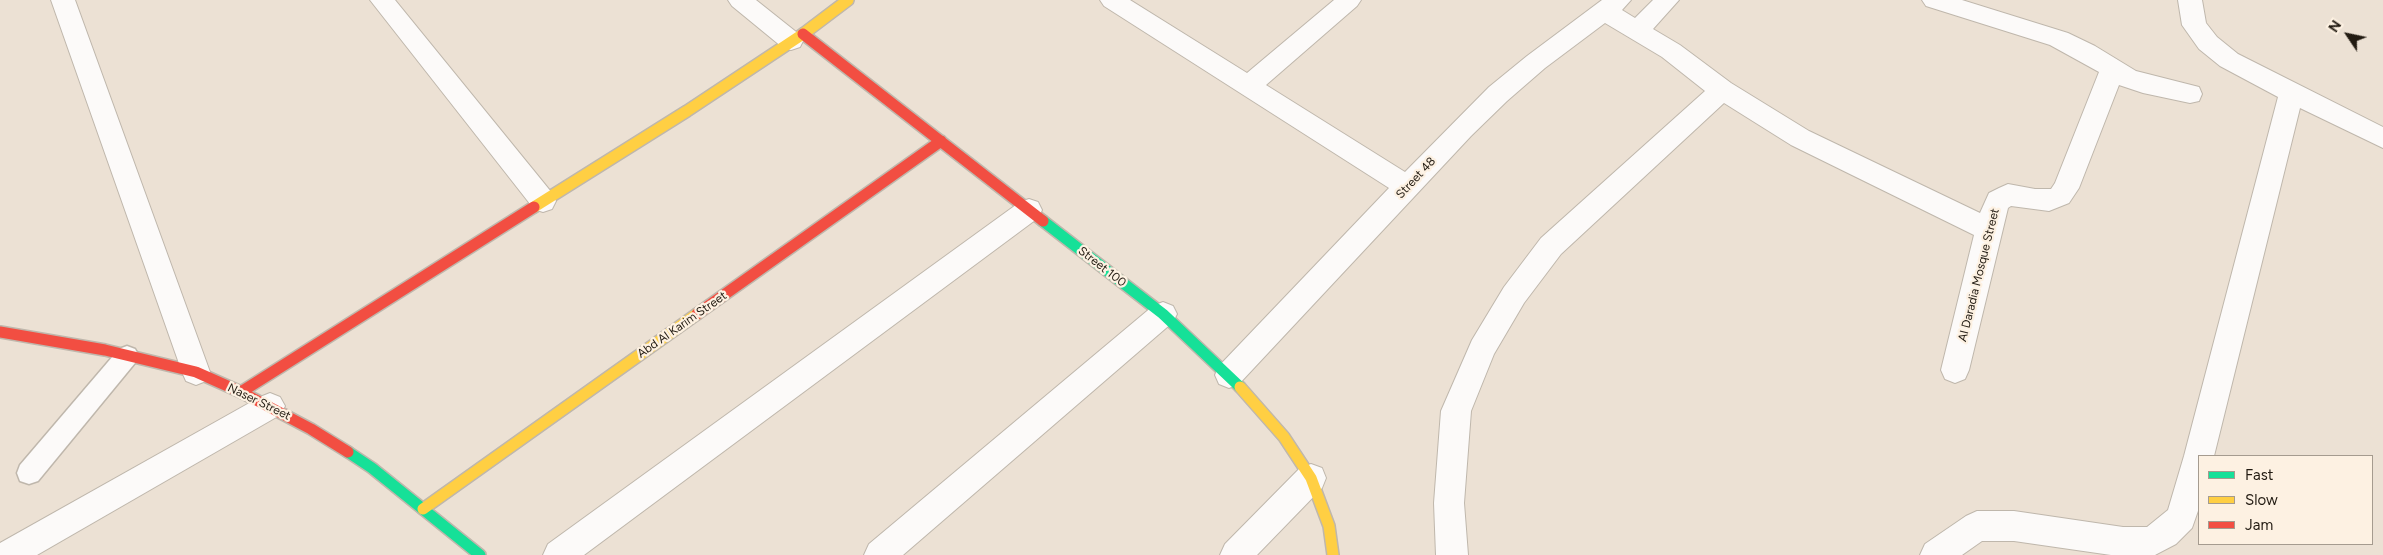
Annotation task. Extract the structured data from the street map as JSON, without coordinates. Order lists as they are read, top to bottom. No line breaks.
{"streets":{"street":["Street 48","Street 100","Al Daradia Mosque Street","Abd Al Karim Street","Naser Street"]},"crossings":[["Street 48","Street 100"],["Street 100","Abd Al Karim Street"],["Abd Al Karim Street","Naser Street"]],"legend":["Fast","Slow","Jam"],"north":"top left"}
